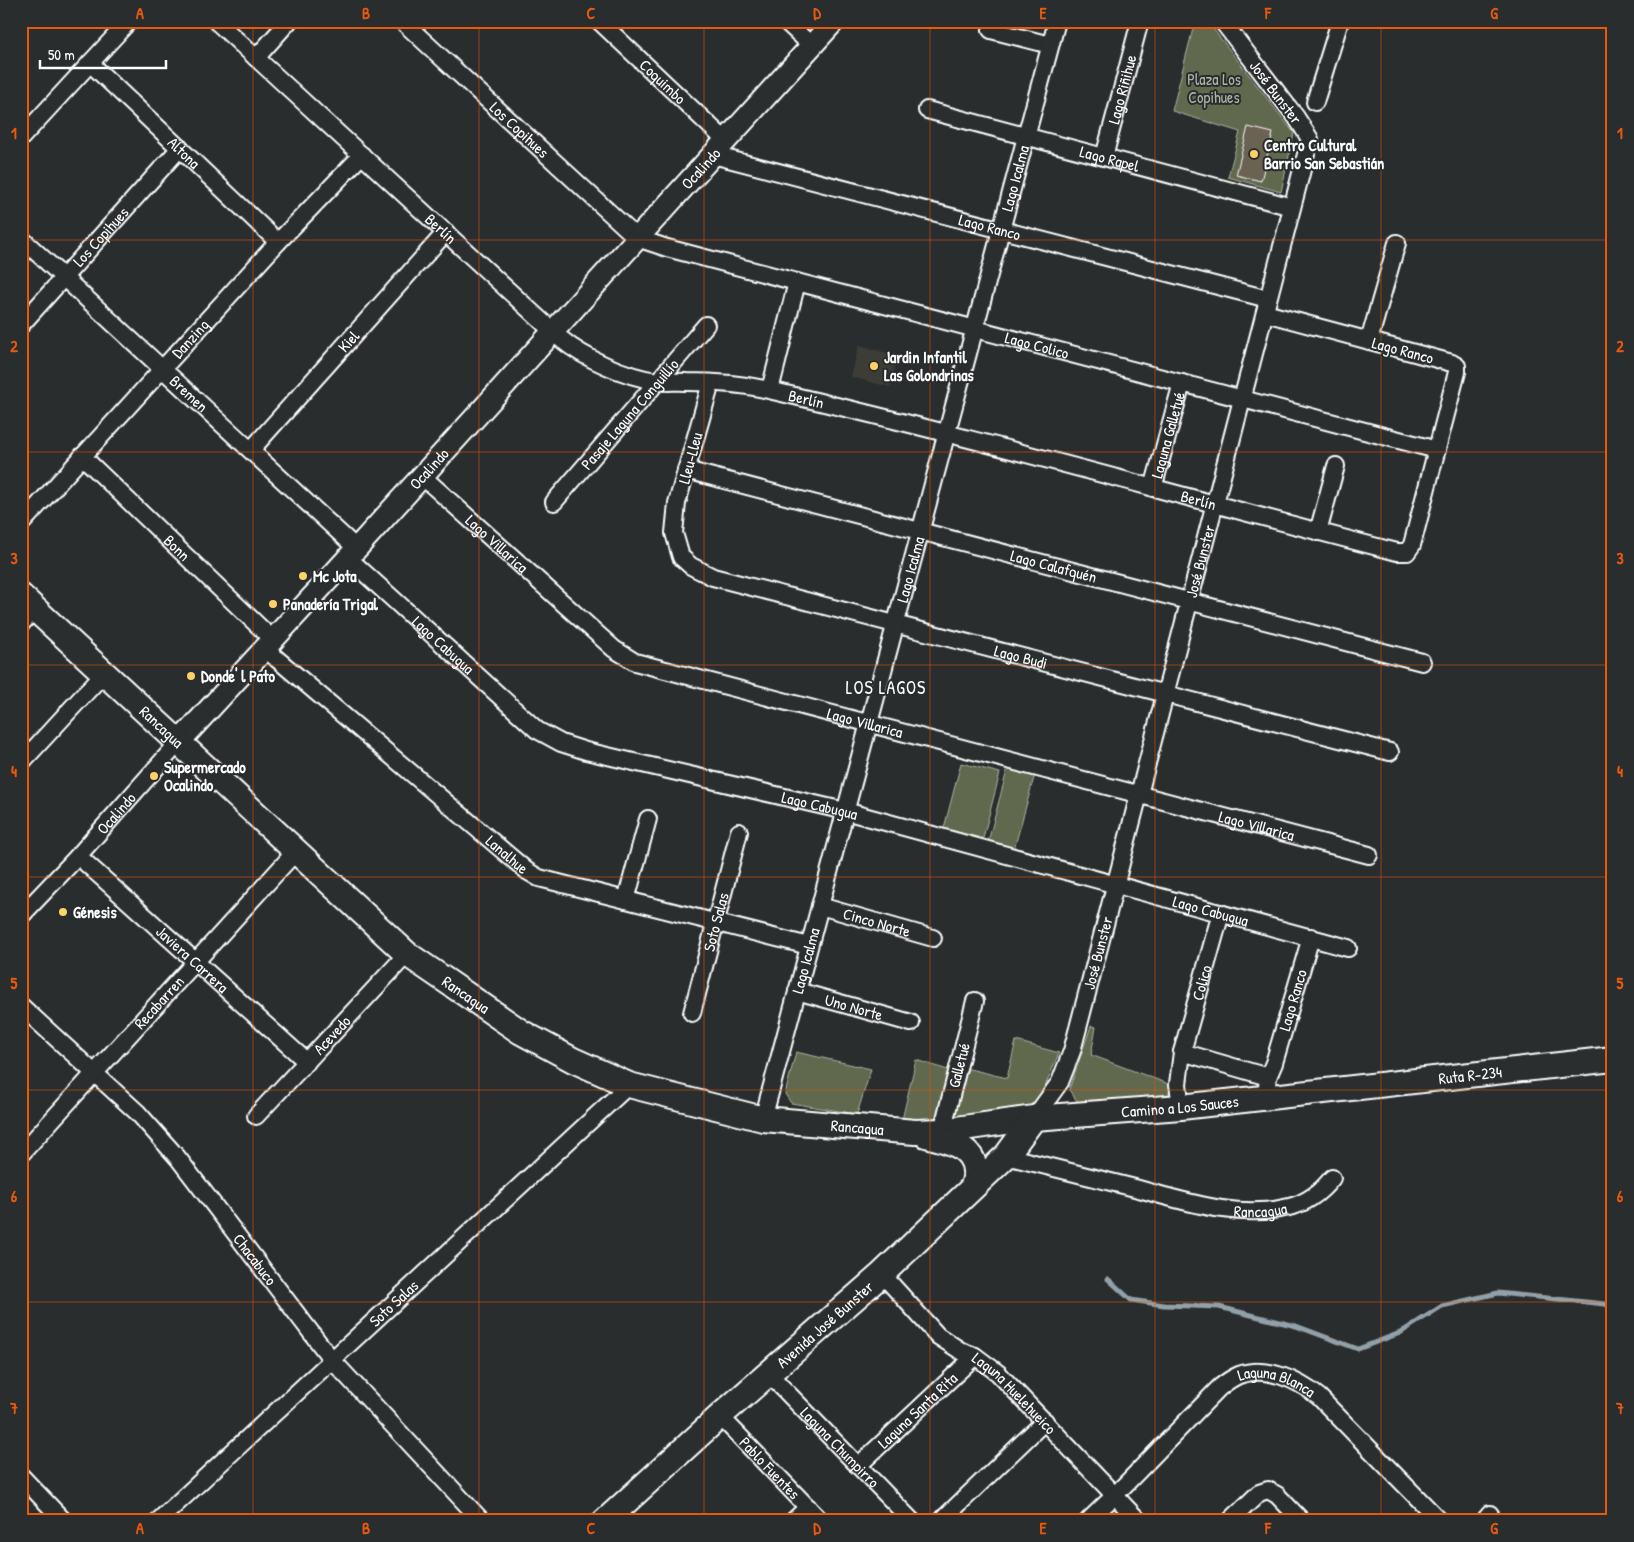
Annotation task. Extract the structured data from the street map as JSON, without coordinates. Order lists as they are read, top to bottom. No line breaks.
{"streets":{"main road":["Rancagua","Ruta R-234","Camino a Los Sauces","Avenida José Bunster"],"street":["Coquimbo","Lago Riñihue","José Bunster","Los Copihues","Altona","Lago Rapel","Ocalindo","Lago Icalma","Lago Ranco","Berlín","Danzing","Kiel","Lago Colico","Bremen","Pasaje Laguna Conguillío","Laguna Galletué","Lleu-Lleu","Lago Villarica","Bonn","Lago Calafquén","Lago Cabugua","Lago Budi","Lanalhue","Soto Salas","Cinco Norte","Javiera Carrera","Colico","Recabarren","Uno Norte","Acevedo","Galletué","Chacabuco","Laguna Blanca","Laguna Huelehueico","Laguna Santa Rita","Laguna Chumpirro","Pablo Fuentes"]},"crossings":[["Coquimbo","Ocalindo"],["Coquimbo","Lago Ranco"],["Lago Riñihue","Lago Rapel"],["José Bunster","Lago Rapel"],["José Bunster","Lago Ranco"],["José Bunster","Berlín"],["José Bunster","Lago Colico"],["José Bunster","Lago Villarica"],["José Bunster","Lago Calafquén"],["José Bunster","Lago Cabugua"],["José Bunster","Lago Budi"],["José Bunster","Rancagua"],["José Bunster","Camino a Los Sauces"],["José Bunster","Avenida José Bunster"],["Los Copihues","Altona"],["Los Copihues","Ocalindo"],["Los Copihues","Lago Colico"],["Los Copihues","Bremen"],["Altona","Danzing"],["Lago Rapel","Lago Icalma"],["Ocalindo","Lago Ranco"],["Ocalindo","Berlín"],["Ocalindo","Lago Colico"],["Ocalindo","Bremen"],["Ocalindo","Lago Villarica"],["Ocalindo","Bonn"],["Ocalindo","Lago Cabugua"],["Ocalindo","Rancagua"],["Ocalindo","Lanalhue"],["Ocalindo","Javiera Carrera"],["Lago Icalma","Lago Ranco"],["Lago Icalma","Berlín"],["Lago Icalma","Lago Colico"],["Lago Icalma","Lago Villarica"],["Lago Icalma","Lago Calafquén"],["Lago Icalma","Lago Cabugua"],["Lago Icalma","Lago Budi"],["Lago Icalma","Rancagua"],["Lago Icalma","Lanalhue"],["Lago Icalma","Cinco Norte"],["Lago Icalma","Uno Norte"],["Lago Ranco","Berlín"],["Lago Ranco","Lago Colico"],["Lago Ranco","Lago Cabugua"],["Lago Ranco","Camino a Los Sauces"],["Berlín","Danzing"],["Berlín","Kiel"],["Berlín","Lago Colico"],["Berlín","Pasaje Laguna Conguillío"],["Berlín","Laguna Galletué"],["Berlín","Lleu-Lleu"],["Danzing","Bremen"],["Danzing","Bonn"],["Kiel","Bremen"],["Lago Colico","Laguna Galletué"],["Bremen","Lago Cabugua"],["Lleu-Lleu","Lago Calafquén"],["Lleu-Lleu","Lago Budi"],["Bonn","Lanalhue"],["Lago Cabugua","Colico"],["Rancagua","Soto Salas"],["Rancagua","Recabarren"],["Rancagua","Acevedo"],["Rancagua","Galletué"],["Rancagua","Camino a Los Sauces"],["Rancagua","Avenida José Bunster"],["Lanalhue","Soto Salas"],["Soto Salas","Chacabuco"],["Javiera Carrera","Recabarren"],["Javiera Carrera","Acevedo"],["Colico","Camino a Los Sauces"],["Recabarren","Chacabuco"],["Ruta R-234","Camino a Los Sauces"],["Camino a Los Sauces","Avenida José Bunster"],["Avenida José Bunster","Laguna Huelehueico"],["Avenida José Bunster","Laguna Chumpirro"],["Avenida José Bunster","Pablo Fuentes"],["Laguna Blanca","Laguna Huelehueico"],["Laguna Huelehueico","Laguna Santa Rita"],["Laguna Santa Rita","Laguna Chumpirro"]],"districts":["LOS LAGOS"],"parks":["Plaza Los Copihues"],"places":["Centro Cultural Barrio San Sebastián","Jardin Infantil Las Golondrinas","Mc Jota","Panadería Trigal","Donde' l Pato","Supermercado Ocalindo","Génesis"],"scale_bar":"50 m","grid":{"columns":["A","B","C","D","E","F","G"],"rows":["1","2","3","4","5","6","7"]}}
